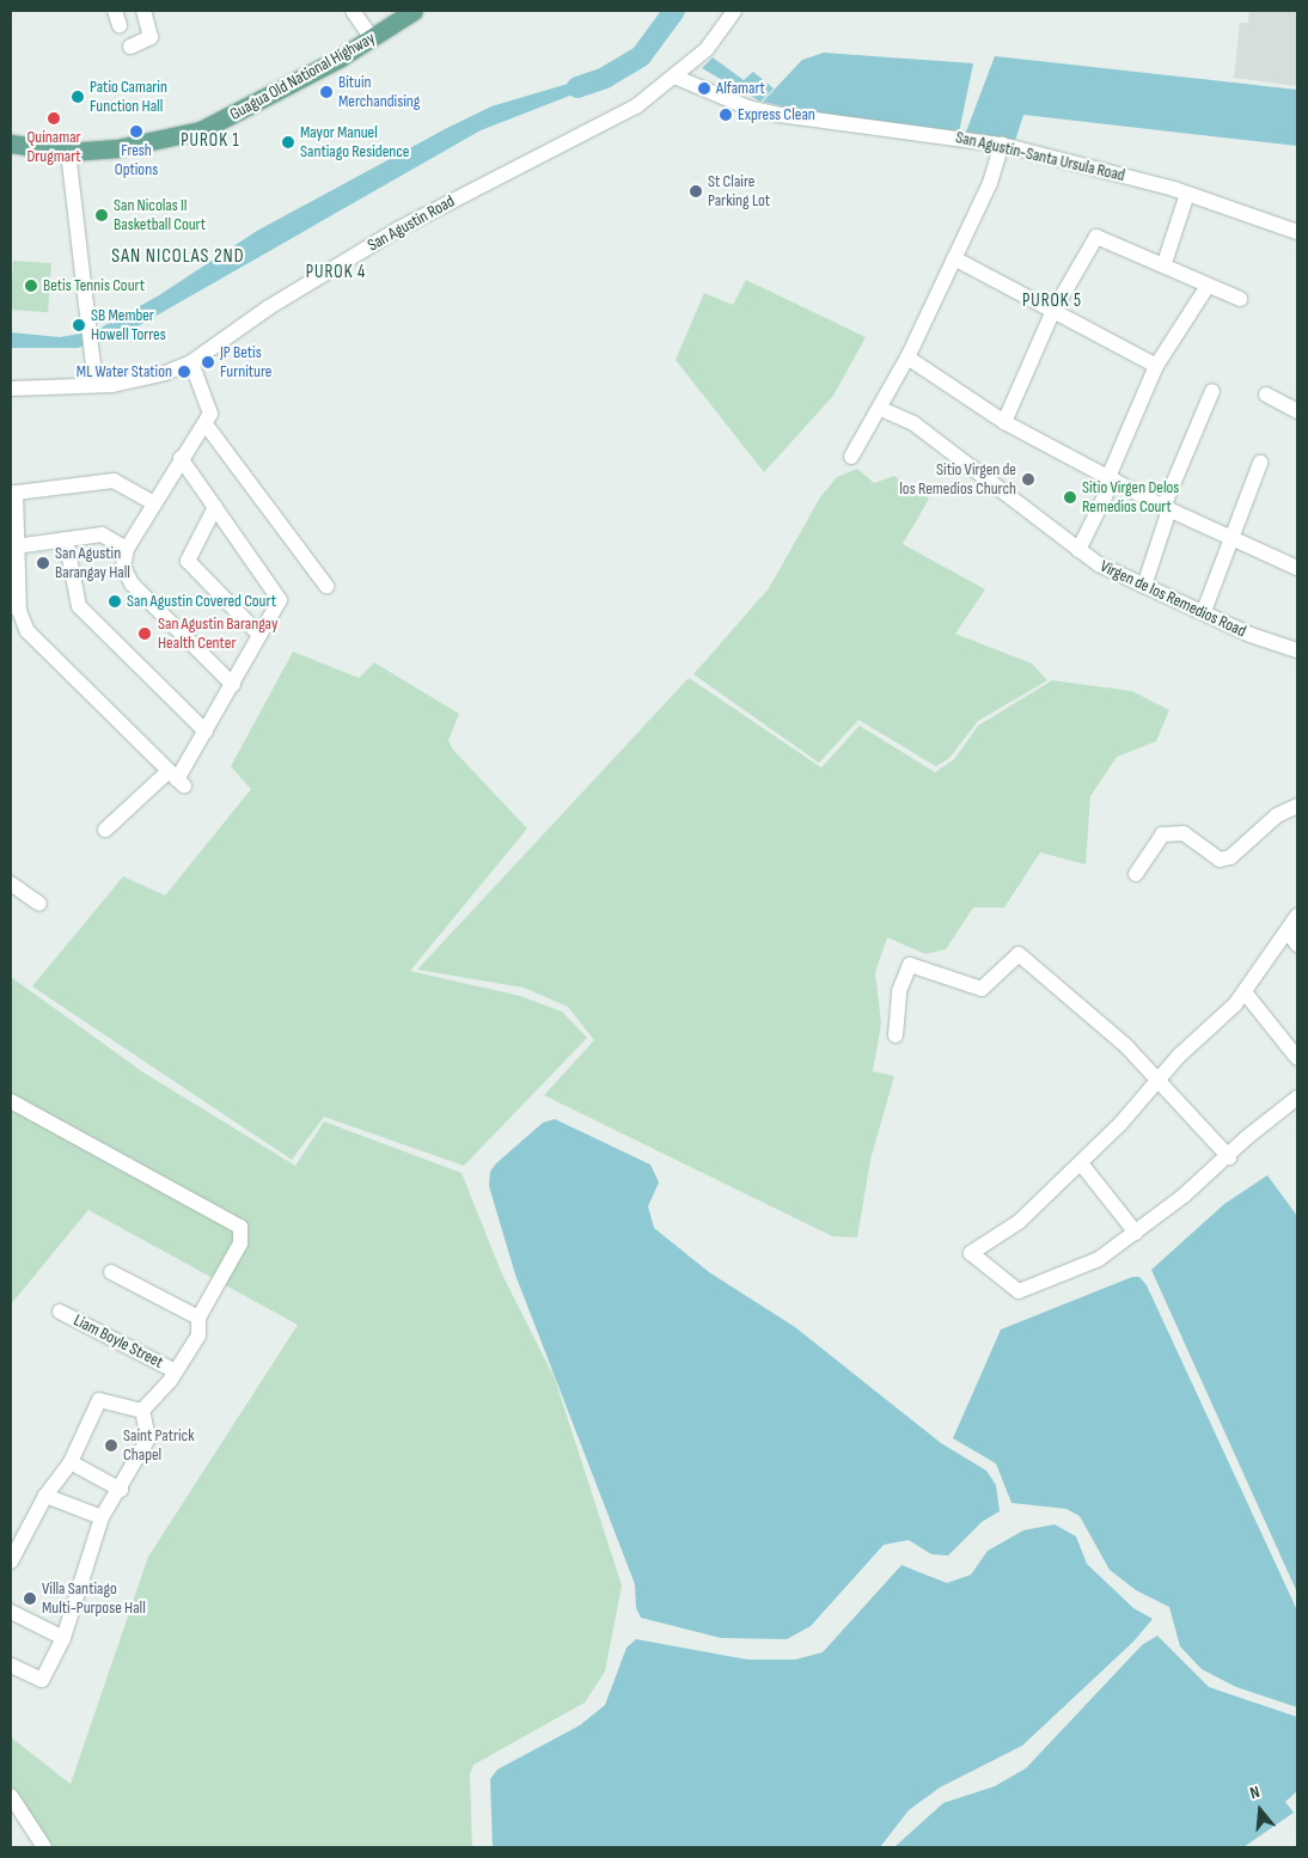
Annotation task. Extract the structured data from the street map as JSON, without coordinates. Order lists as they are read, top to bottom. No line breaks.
{"streets":{"main road":["Guagua Old National Highway"],"street":["San Agustin-Santa Ursula Road","San Agustin Road","Virgen de los Remedios Road","Liam Boyle Street"]},"crossings":[["San Agustin-Santa Ursula Road","San Agustin Road"]],"districts":["PUROK 1","SAN NICOLAS 2ND","PUROK 4","PUROK 5"],"places":["Alfamart","Bituin Merchandising","Patio Camarin Function Hall","Express Clean","Quinamar Drugmart","Fresh Options","Mayor Manuel Santiago Residence","St Claire Parking Lot","San Nicolas II Basketball Court","Betis Tennis Court","SB Member Howell Torres","JP Betis Furniture","ML Water Station","Sitio Virgen de los Remedios Church","Sitio Virgen Delos Remedios Court","San Agustin Barangay Hall","San Agustin Covered Court","San Agustin Barangay Health Center","Saint Patrick Chapel","Villa Santiago Multi-Purpose Hall"],"north":"top"}
